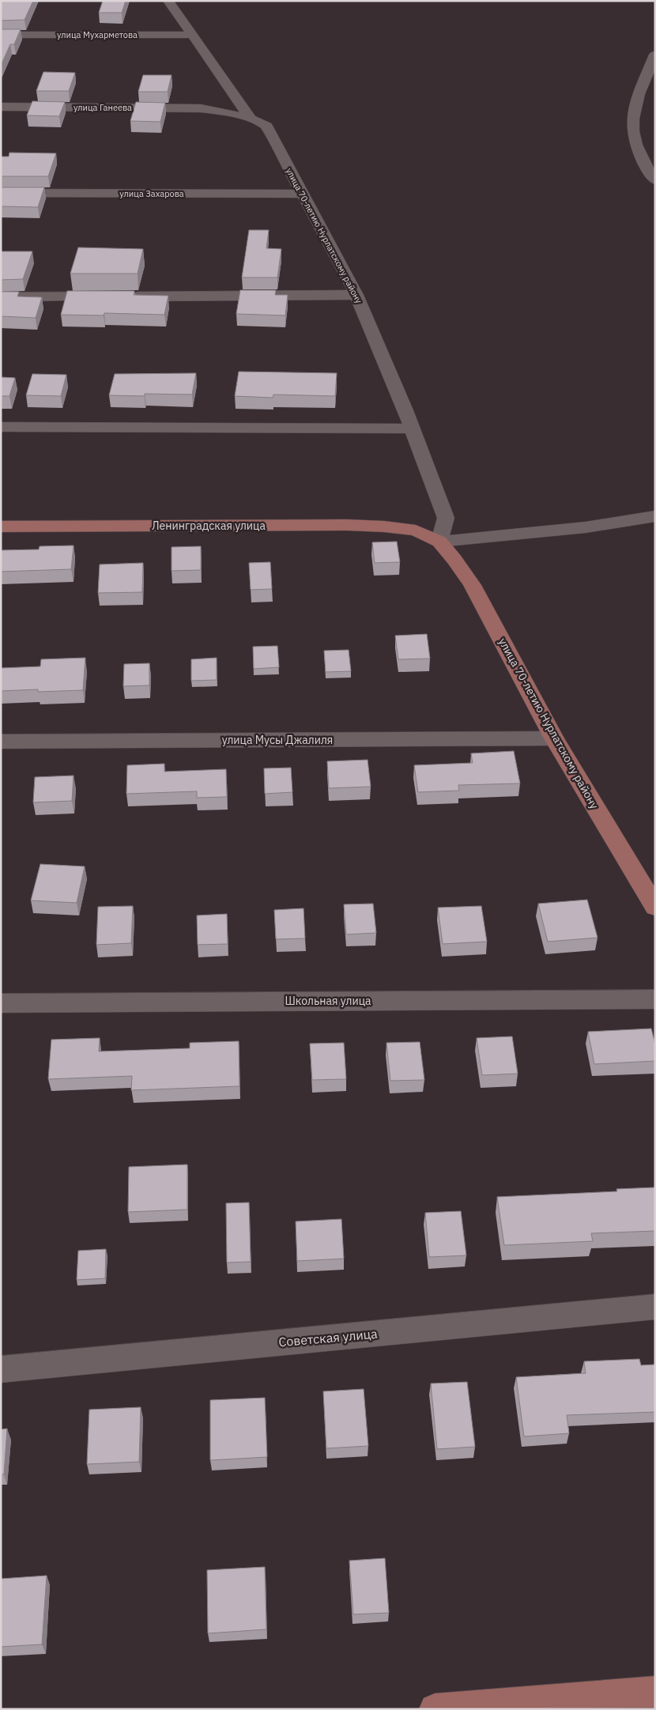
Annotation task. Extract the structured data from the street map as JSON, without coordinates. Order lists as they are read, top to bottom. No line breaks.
{"streets":{"main road":["улица 70-летию Нурлатскому району","Ленинградская улица"],"street":["улица Мухарметова","улица Ганеева","улица Захарова","улица Мусы Джалиля","Школьная улица","Советская улица"]},"crossings":[["улица Мухарметова","улица 70-летию Нурлатскому району"],["улица Ганеева","улица 70-летию Нурлатскому району"],["улица Захарова","улица 70-летию Нурлатскому району"],["улица 70-летию Нурлатскому району","Ленинградская улица"],["улица 70-летию Нурлатскому району","улица Мусы Джалиля"]]}
